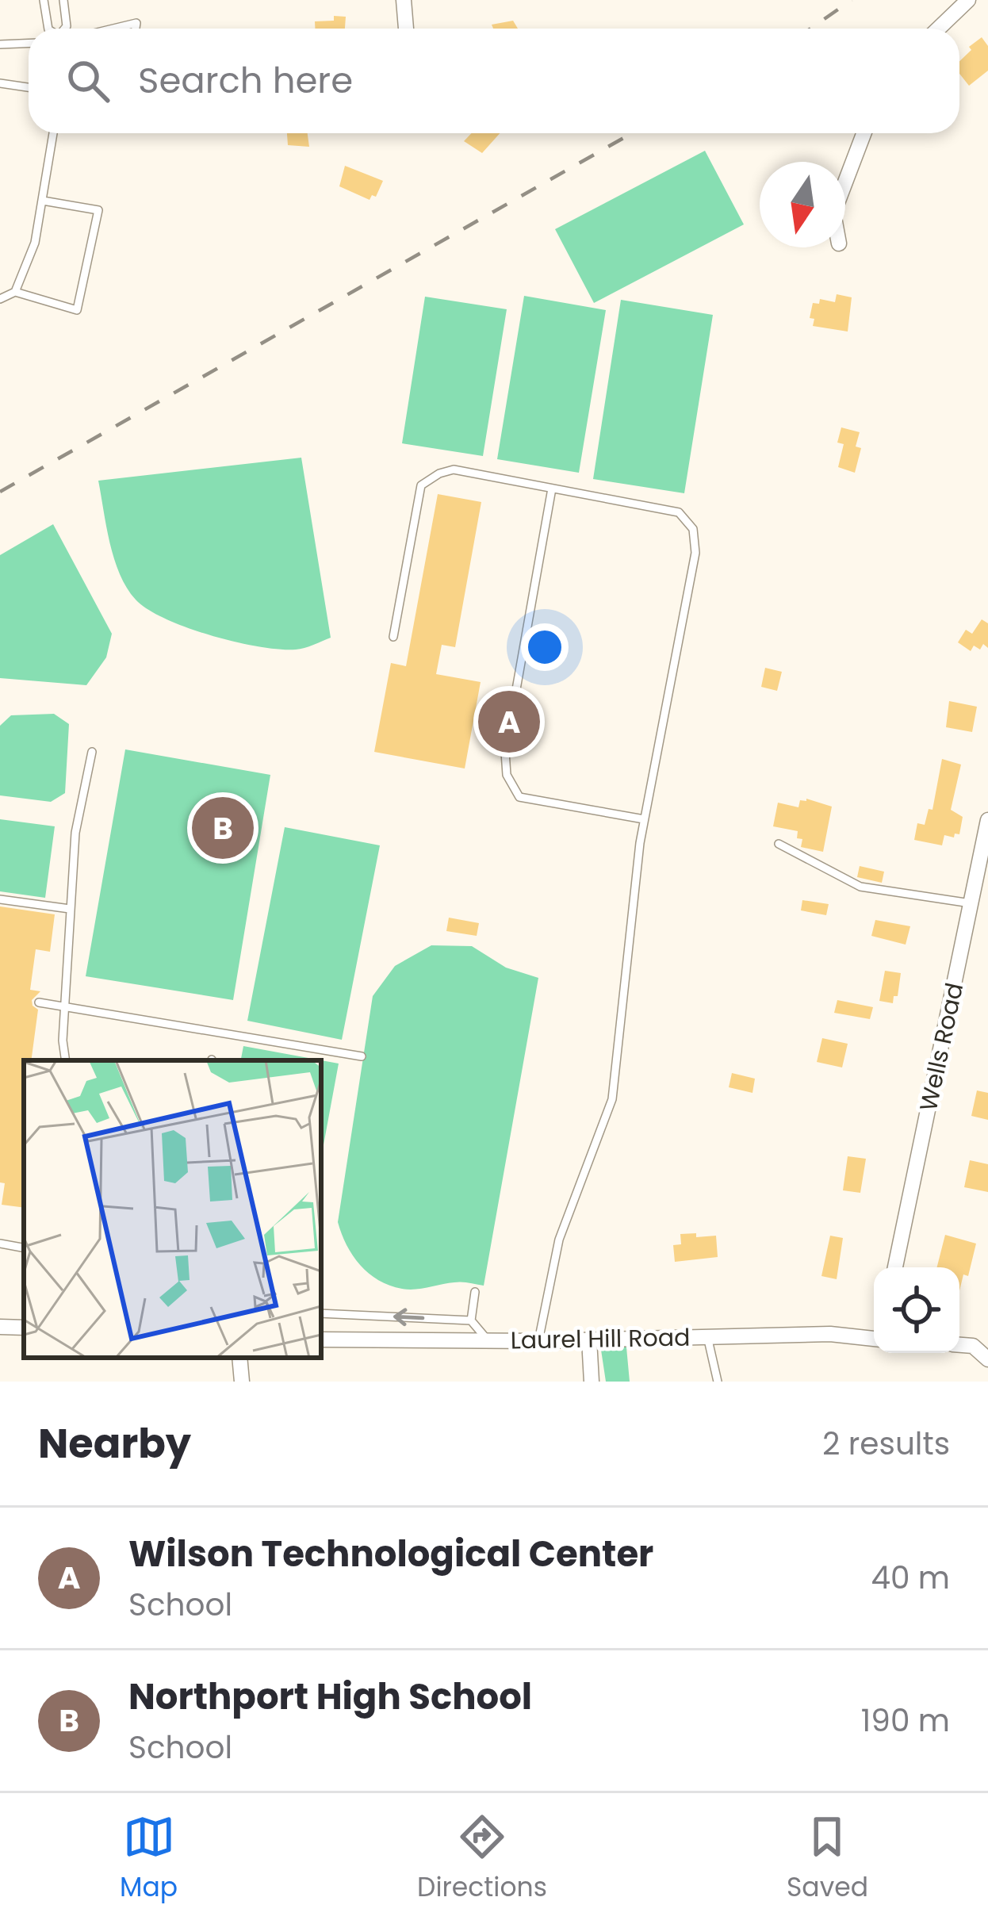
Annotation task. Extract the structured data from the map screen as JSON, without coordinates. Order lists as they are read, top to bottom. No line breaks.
{"streets":{"street":["Wells Road","Laurel Hill Road"]},"north":"bottom","page":{"search":"Search here","pins":["A","B"],"heading":["Nearby","2 results"],"list":[{"mark":"A","name":"Wilson Technological Center","note":"School","value":"40 m"},{"mark":"B","name":"Northport High School","note":"School","value":"190 m"}],"nav":["Map","Directions","Saved"]}}
